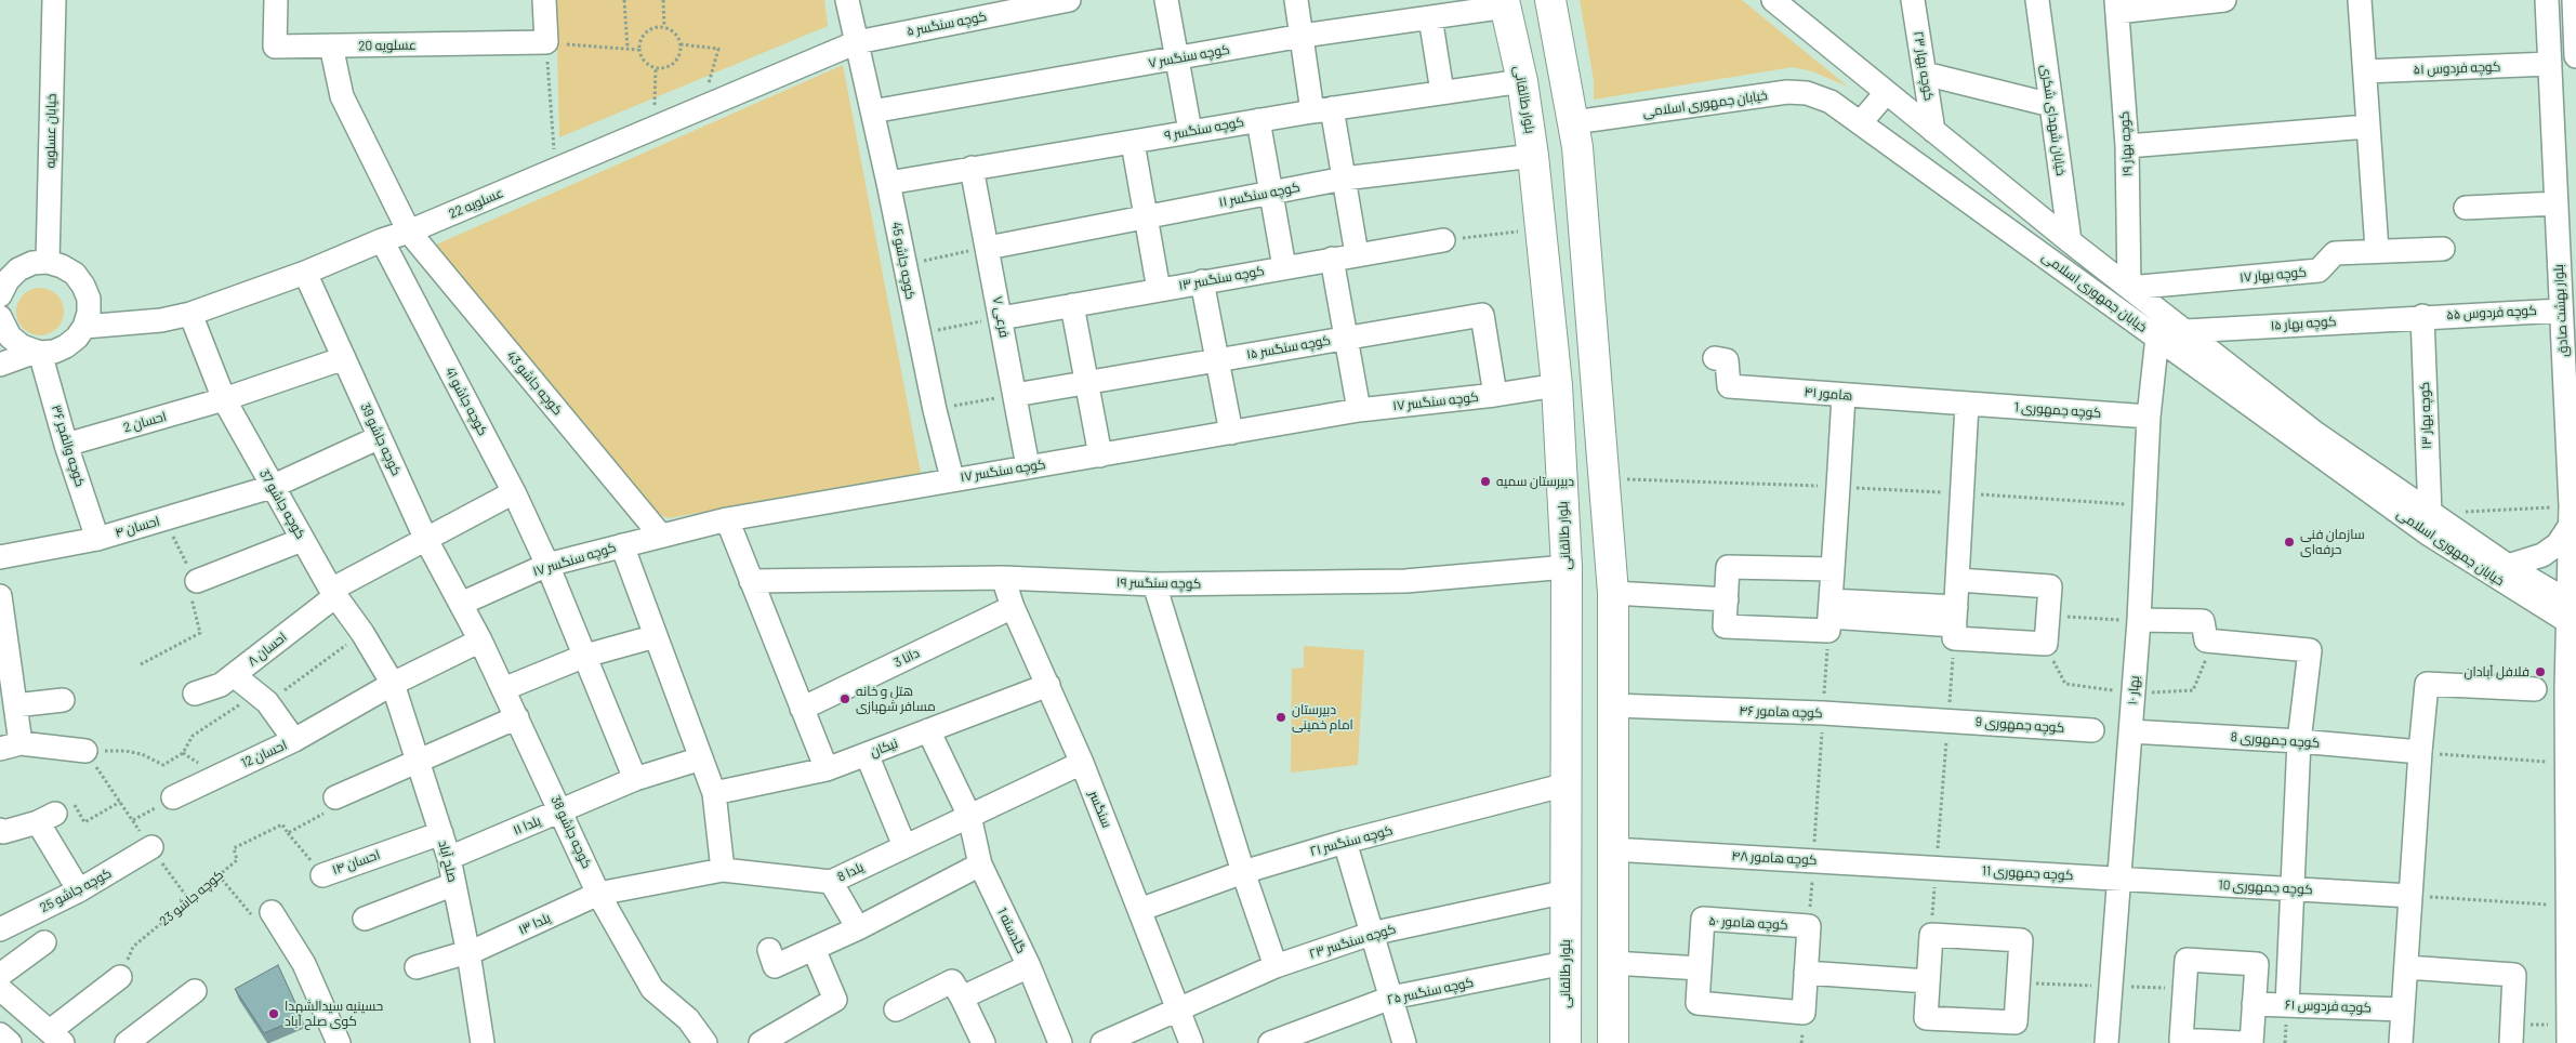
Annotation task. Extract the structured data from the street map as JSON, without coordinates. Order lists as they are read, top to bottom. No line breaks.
{"streets":{"main road":["بلوار طالقانی"],"street":["کوچه سنگسر ۵","عسلویه 20","کوچه سنگسر ۷","کوچه بهار ۲۳","کوچه فردوس ۵۱","خیابان جمهوری اسلامی","خیابان شهدای شکری","کوچه سنگسر ۹","خیابان عسلویه","کوچه بهار ۱۹","کوچه سنگسر ۱۱","عسلویه 22","کوچه جاشو 45","کوچه بهار ۱۷","کوچه سنگسر ۱۳","بلوار بهشت صادق","کوچه فردوس ۵۵","فرعی ۷","کوچه بهار ۱۵","کوچه سنگسر ۱۵","کوچه جاشو 43","هامور ۴۱","کوچه جاشو 41","کوچه سنگسر ۱۷","کوچه جمهوری 1","کوچه بهار ۱۳","احسان 2","کوچه جاشو 39","کوچه والفجر ۳۶","کوچه جاشو 37","احسان ۴","کوچه سنگسر ۱۹","احسان ۸","دانا 3","بهار ۱۰","کوچه هامور ۴۶","کوچه جمهوری 9","کوچه جمهوری 8","نیکان","احسان 12","سنگسر","یلدا ۱۱","کوچه جاشو 38","کوچه سنگسر ۲۱","کوچه هامور ۴۸","صلح آباد","احسان ۱۴","یلدا 8","کوچه جمهوری 11","کوچه جمهوری 10","کوچه جاشو 25","کوچه هامور ۵۰","یلدا ۱۳","گلدسته 1","کوچه سنگسر ۲۳","کوچه سنگسر ۲۵","کوچه فردوس ۶۱"],"path":["کوچه جاشو 23"]},"crossings":[["کوچه سنگسر ۵","عسلویه 22"],["کوچه سنگسر ۵","کوچه جاشو 45"],["عسلویه 20","کوچه جاشو 43"],["کوچه سنگسر ۷","بلوار طالقانی"],["کوچه سنگسر ۷","کوچه جاشو 45"],["کوچه بهار ۲۳","خیابان جمهوری اسلامی"],["کوچه فردوس ۵۱","بلوار بهشت صادق"],["بلوار طالقانی","کوچه سنگسر ۹"],["بلوار طالقانی","کوچه سنگسر ۱۱"],["بلوار طالقانی","کوچه سنگسر ۱۷"],["بلوار طالقانی","کوچه سنگسر ۱۹"],["بلوار طالقانی","کوچه سنگسر ۲۱"],["بلوار طالقانی","کوچه سنگسر ۲۳"],["بلوار طالقانی","کوچه سنگسر ۲۵"],["خیابان جمهوری اسلامی","خیابان شهدای شکری"],["خیابان جمهوری اسلامی","کوچه بهار ۱۹"],["خیابان جمهوری اسلامی","کوچه بهار ۱۷"],["خیابان جمهوری اسلامی","بلوار بهشت صادق"],["خیابان جمهوری اسلامی","کوچه بهار ۱۵"],["خیابان جمهوری اسلامی","کوچه بهار ۱۳"],["خیابان جمهوری اسلامی","بهار ۱۰"],["کوچه سنگسر ۹","کوچه جاشو 45"],["کوچه سنگسر ۹","فرعی ۷"],["کوچه بهار ۱۹","کوچه بهار ۱۷"],["کوچه سنگسر ۱۱","فرعی ۷"],["عسلویه 22","کوچه جاشو 45"],["عسلویه 22","کوچه جاشو 43"],["عسلویه 22","کوچه جاشو 41"],["عسلویه 22","کوچه جاشو 39"],["عسلویه 22","کوچه جاشو 37"],["کوچه جاشو 45","کوچه سنگسر ۱۷"],["کوچه سنگسر ۱۳","فرعی ۷"],["بلوار بهشت صادق","کوچه فردوس ۵۵"],["کوچه فردوس ۵۵","کوچه بهار ۱۵"],["کوچه فردوس ۵۵","کوچه بهار ۱۳"],["فرعی ۷","کوچه سنگسر ۱۵"],["فرعی ۷","کوچه سنگسر ۱۷"],["کوچه بهار ۱۵","کوچه بهار ۱۳"],["کوچه سنگسر ۱۵","کوچه سنگسر ۱۷"],["کوچه جاشو 43","کوچه سنگسر ۱۷"],["هامور ۴۱","کوچه جمهوری 1"],["کوچه جاشو 41","کوچه سنگسر ۱۷"],["کوچه جاشو 41","احسان ۸"],["کوچه جاشو 41","یلدا ۱۱"],["کوچه سنگسر ۱۷","کوچه جاشو 39"],["کوچه سنگسر ۱۷","کوچه جاشو 38"],["کوچه جمهوری 1","بهار ۱۰"],["احسان 2","کوچه جاشو 39"],["احسان 2","کوچه والفجر ۳۶"],["احسان 2","کوچه جاشو 37"],["کوچه جاشو 39","احسان ۴"],["کوچه جاشو 39","احسان ۸"],["کوچه جاشو 39","کوچه جاشو 38"],["کوچه والفجر ۳۶","احسان ۴"],["کوچه جاشو 37","احسان ۴"],["کوچه جاشو 37","احسان ۸"],["کوچه جاشو 37","احسان 12"],["کوچه جاشو 37","صلح آباد"],["کوچه سنگسر ۱۹","سنگسر"],["دانا 3","سنگسر"],["بهار ۱۰","کوچه جمهوری 8"],["بهار ۱۰","کوچه جمهوری 11"],["بهار ۱۰","کوچه جمهوری 10"],["کوچه هامور ۴۶","کوچه جمهوری 9"],["نیکان","سنگسر"],["نیکان","گلدسته 1"],["احسان 12","کوچه جاشو 38"],["احسان 12","صلح آباد"],["سنگسر","کوچه سنگسر ۲۱"],["سنگسر","یلدا 8"],["سنگسر","کوچه سنگسر ۲۳"],["یلدا ۱۱","کوچه جاشو 38"],["یلدا ۱۱","صلح آباد"],["کوچه جاشو 38","یلدا 8"],["کوچه جاشو 38","یلدا ۱۳"],["کوچه هامور ۴۸","کوچه جمهوری 11"],["صلح آباد","احسان ۱۴"],["صلح آباد","یلدا ۱۳"],["احسان ۱۴","کوچه جاشو 23"],["یلدا 8","یلدا ۱۳"],["یلدا 8","گلدسته 1"],["کوچه جمهوری 11","کوچه جمهوری 10"]],"places":["دبیرستان سمیه","سازمان فنی حرفه‌ای","فلافل آبادان","هتل و خانه مسافر شهبازی","دبیرستان امام خمینی","حسینیه سیدالشهدا کوی صلح آباد"]}
